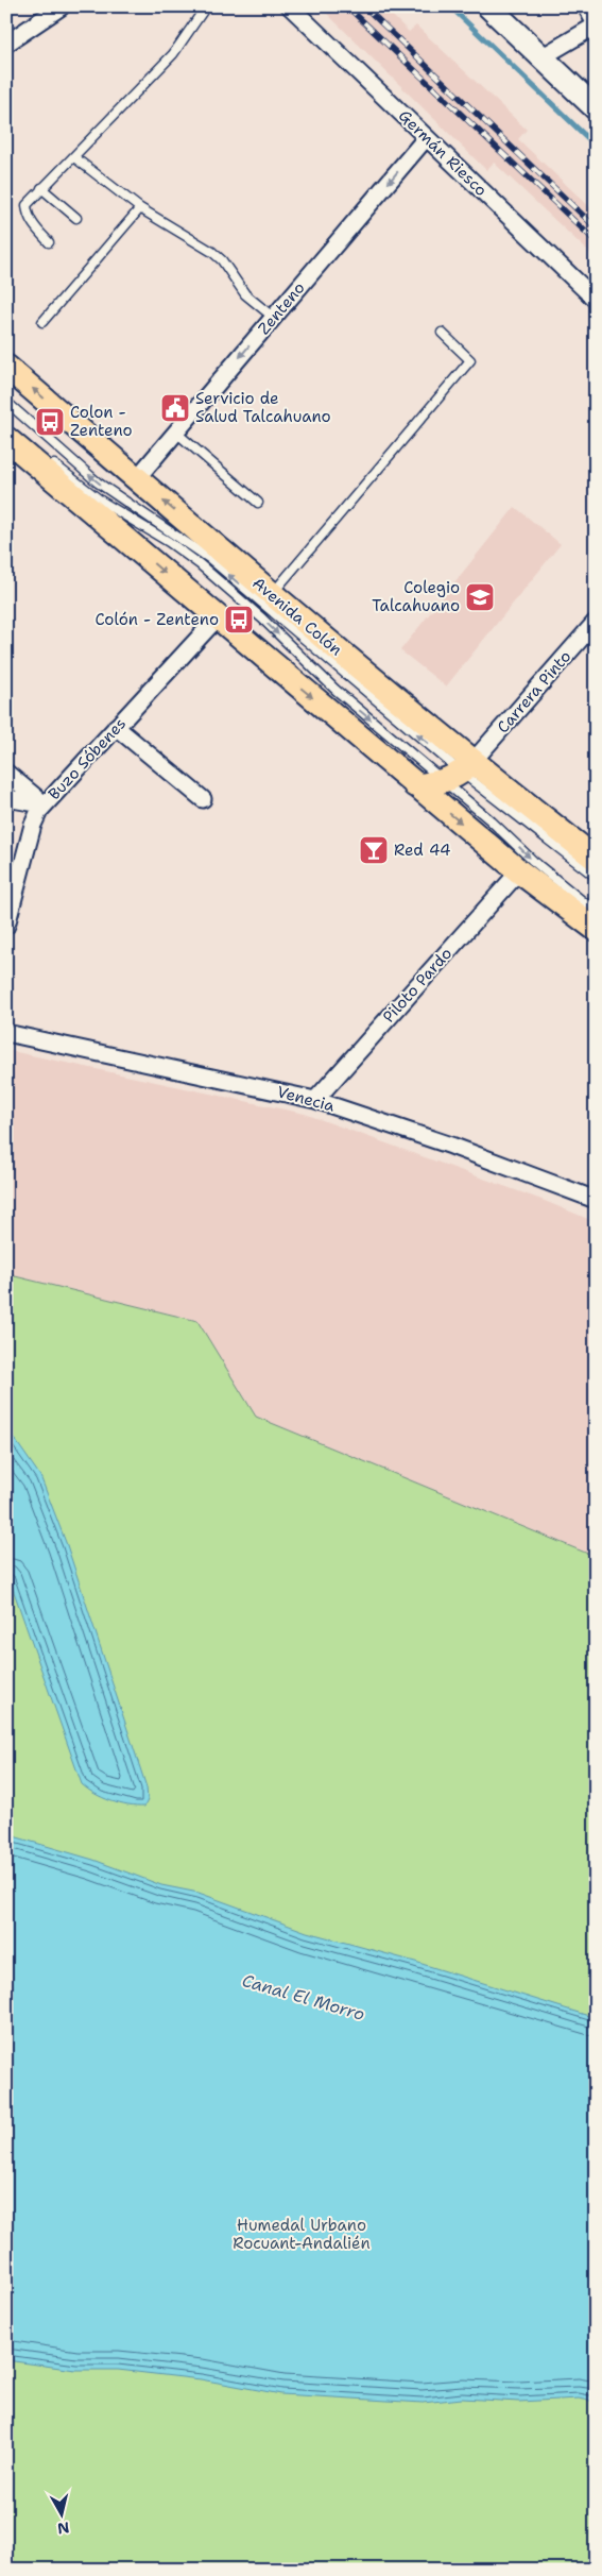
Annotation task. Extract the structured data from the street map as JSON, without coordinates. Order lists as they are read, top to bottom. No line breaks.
{"streets":{"main road":["Avenida Colón"],"street":["Germán Riesco","Zenteno","Carrera Pinto","Buzo Sóbenes","Piloto Pardo","Venecia"]},"crossings":[["Germán Riesco","Zenteno"],["Zenteno","Avenida Colón"],["Avenida Colón","Carrera Pinto"],["Piloto Pardo","Venecia"]],"one_way":["Zenteno"],"water":["Canal El Morro"],"parks":["Humedal Urbano Rocuant-Andalién"],"places":{"public building":["Servicio de Salud Talcahuano"],"bus stop":["Colon - Zenteno","Colón - Zenteno"],"school or university":["Colegio Talcahuano"],"bar":["Red 44"]},"north":"bottom"}
